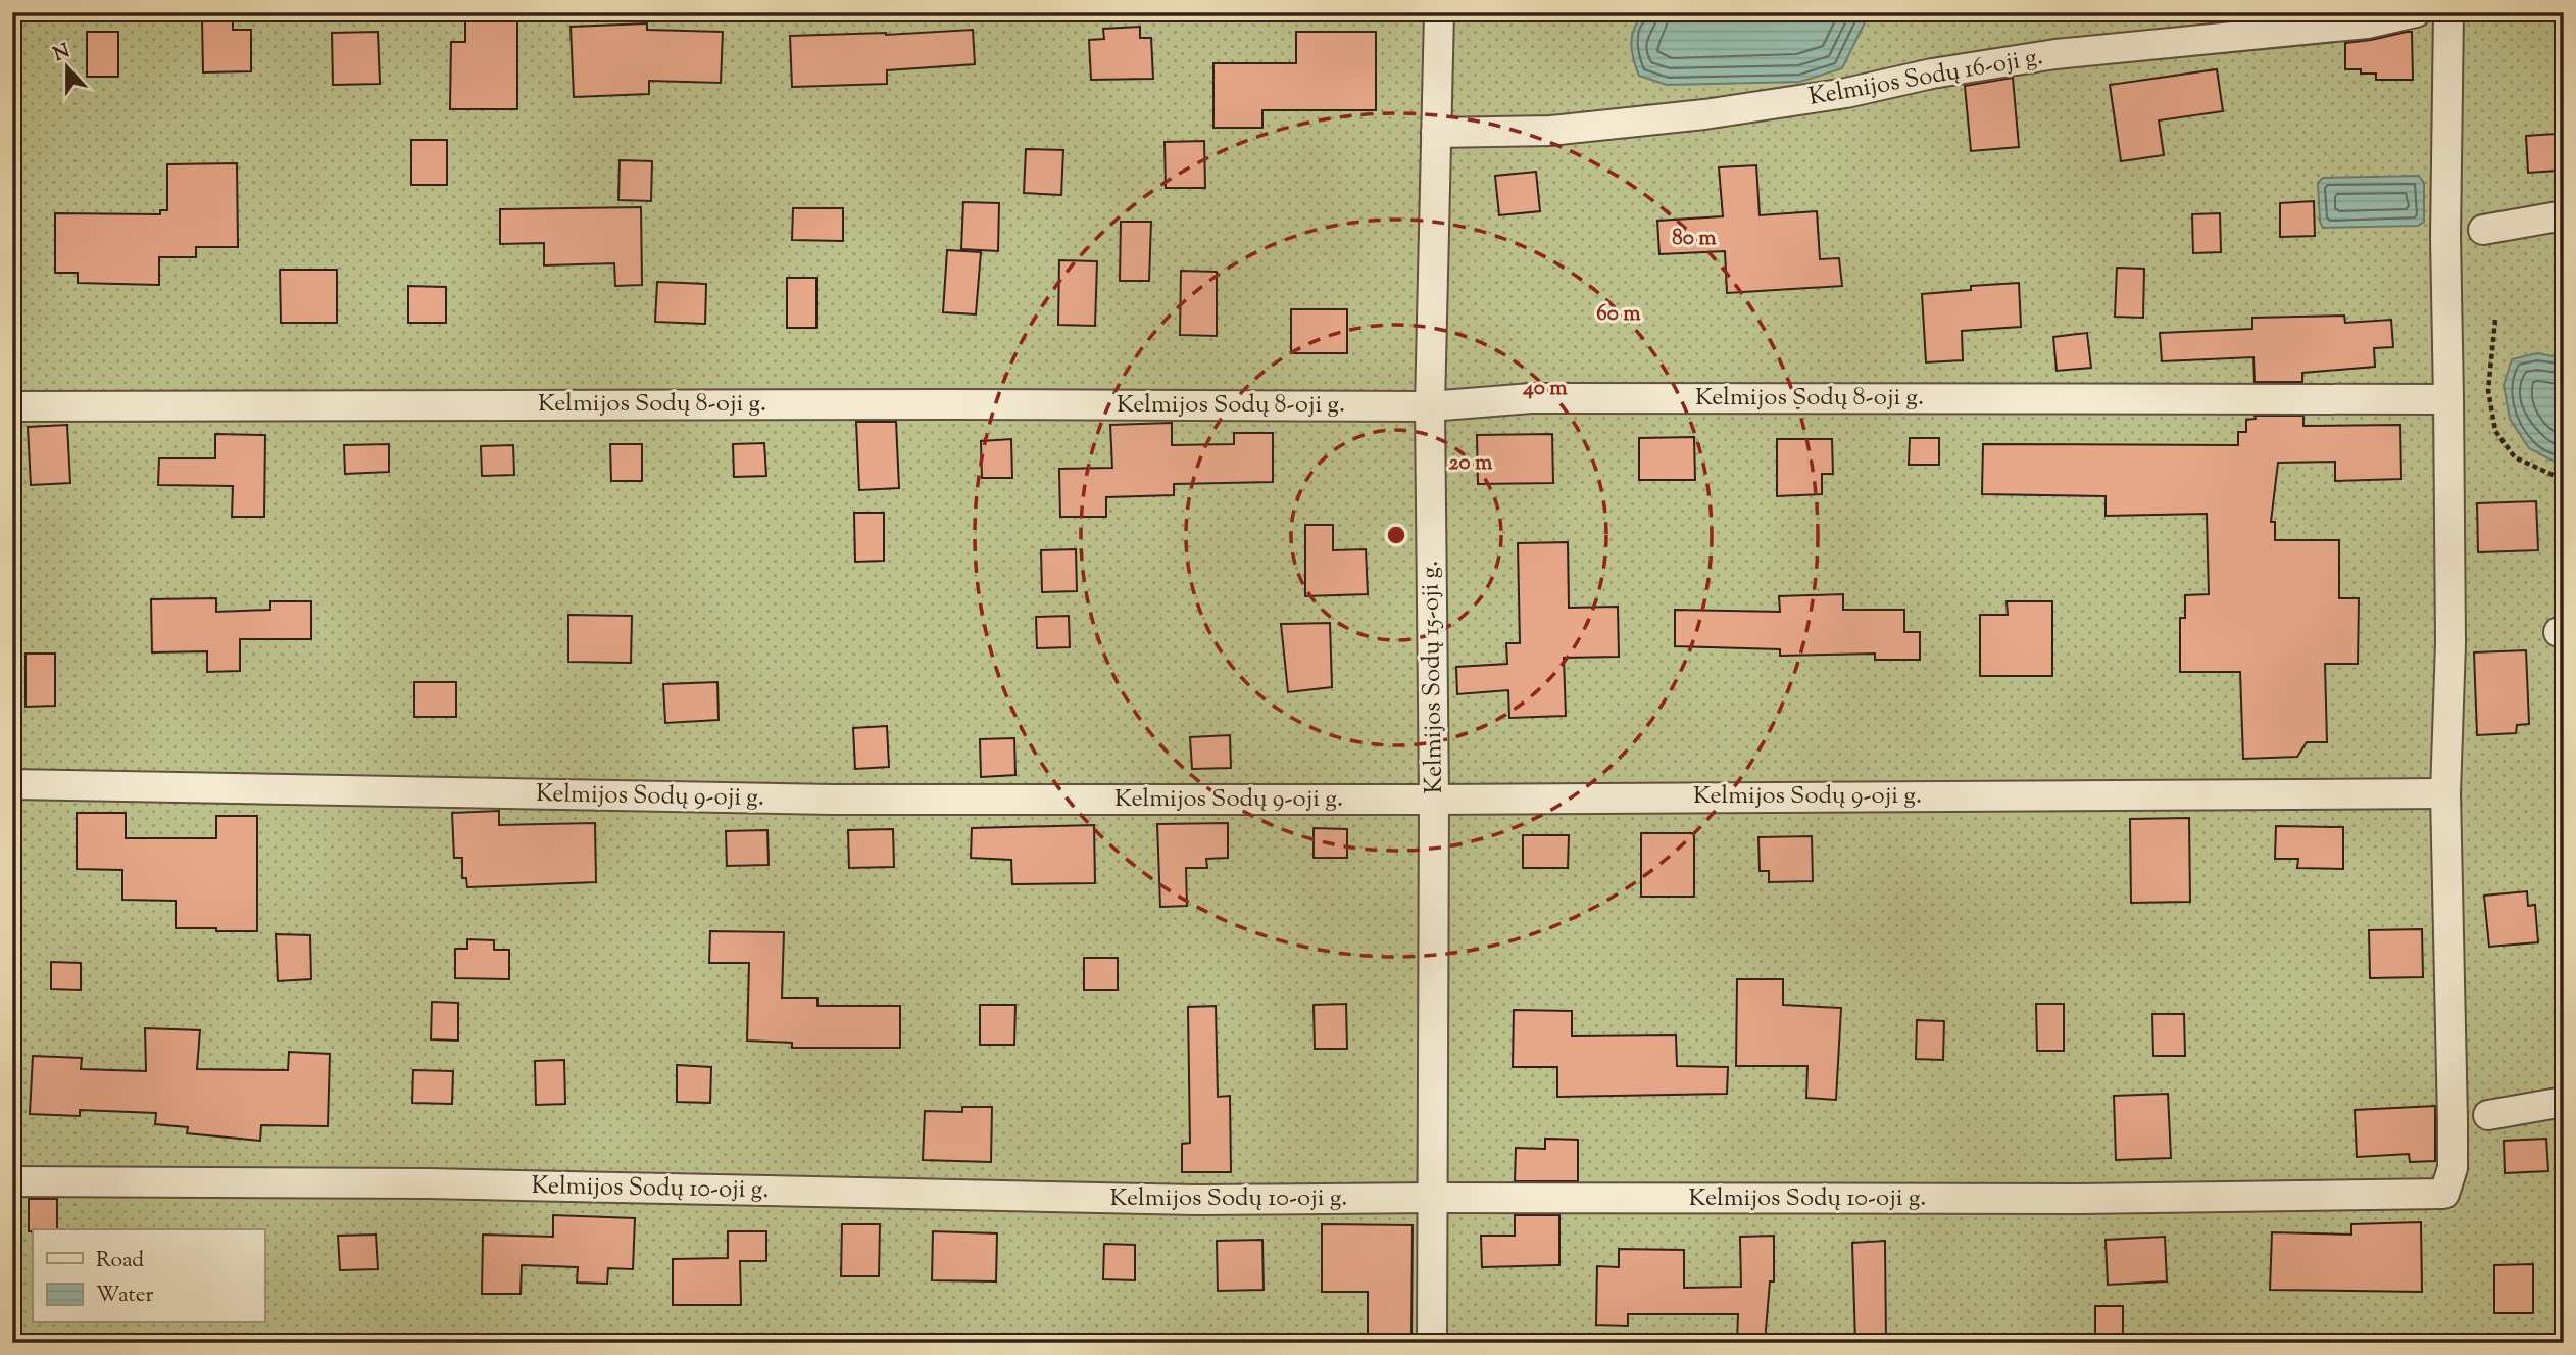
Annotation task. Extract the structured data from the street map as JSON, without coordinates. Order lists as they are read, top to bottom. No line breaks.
{"streets":{"street":["Kelmijos Sodų 16-oji g.","Kelmijos Sodų 8-oji g.","Kelmijos Sodų 15-oji g.","Kelmijos Sodų 9-oji g.","Kelmijos Sodų 10-oji g."]},"crossings":[["Kelmijos Sodų 16-oji g.","Kelmijos Sodų 15-oji g."],["Kelmijos Sodų 8-oji g.","Kelmijos Sodų 15-oji g."],["Kelmijos Sodų 15-oji g.","Kelmijos Sodų 9-oji g."],["Kelmijos Sodų 15-oji g.","Kelmijos Sodų 10-oji g."],["Kelmijos Sodų 9-oji g.","Kelmijos Sodų 10-oji g."]],"legend":["Road","Water"],"north":"top","rings":["80 m","60 m","40 m","20 m"]}
